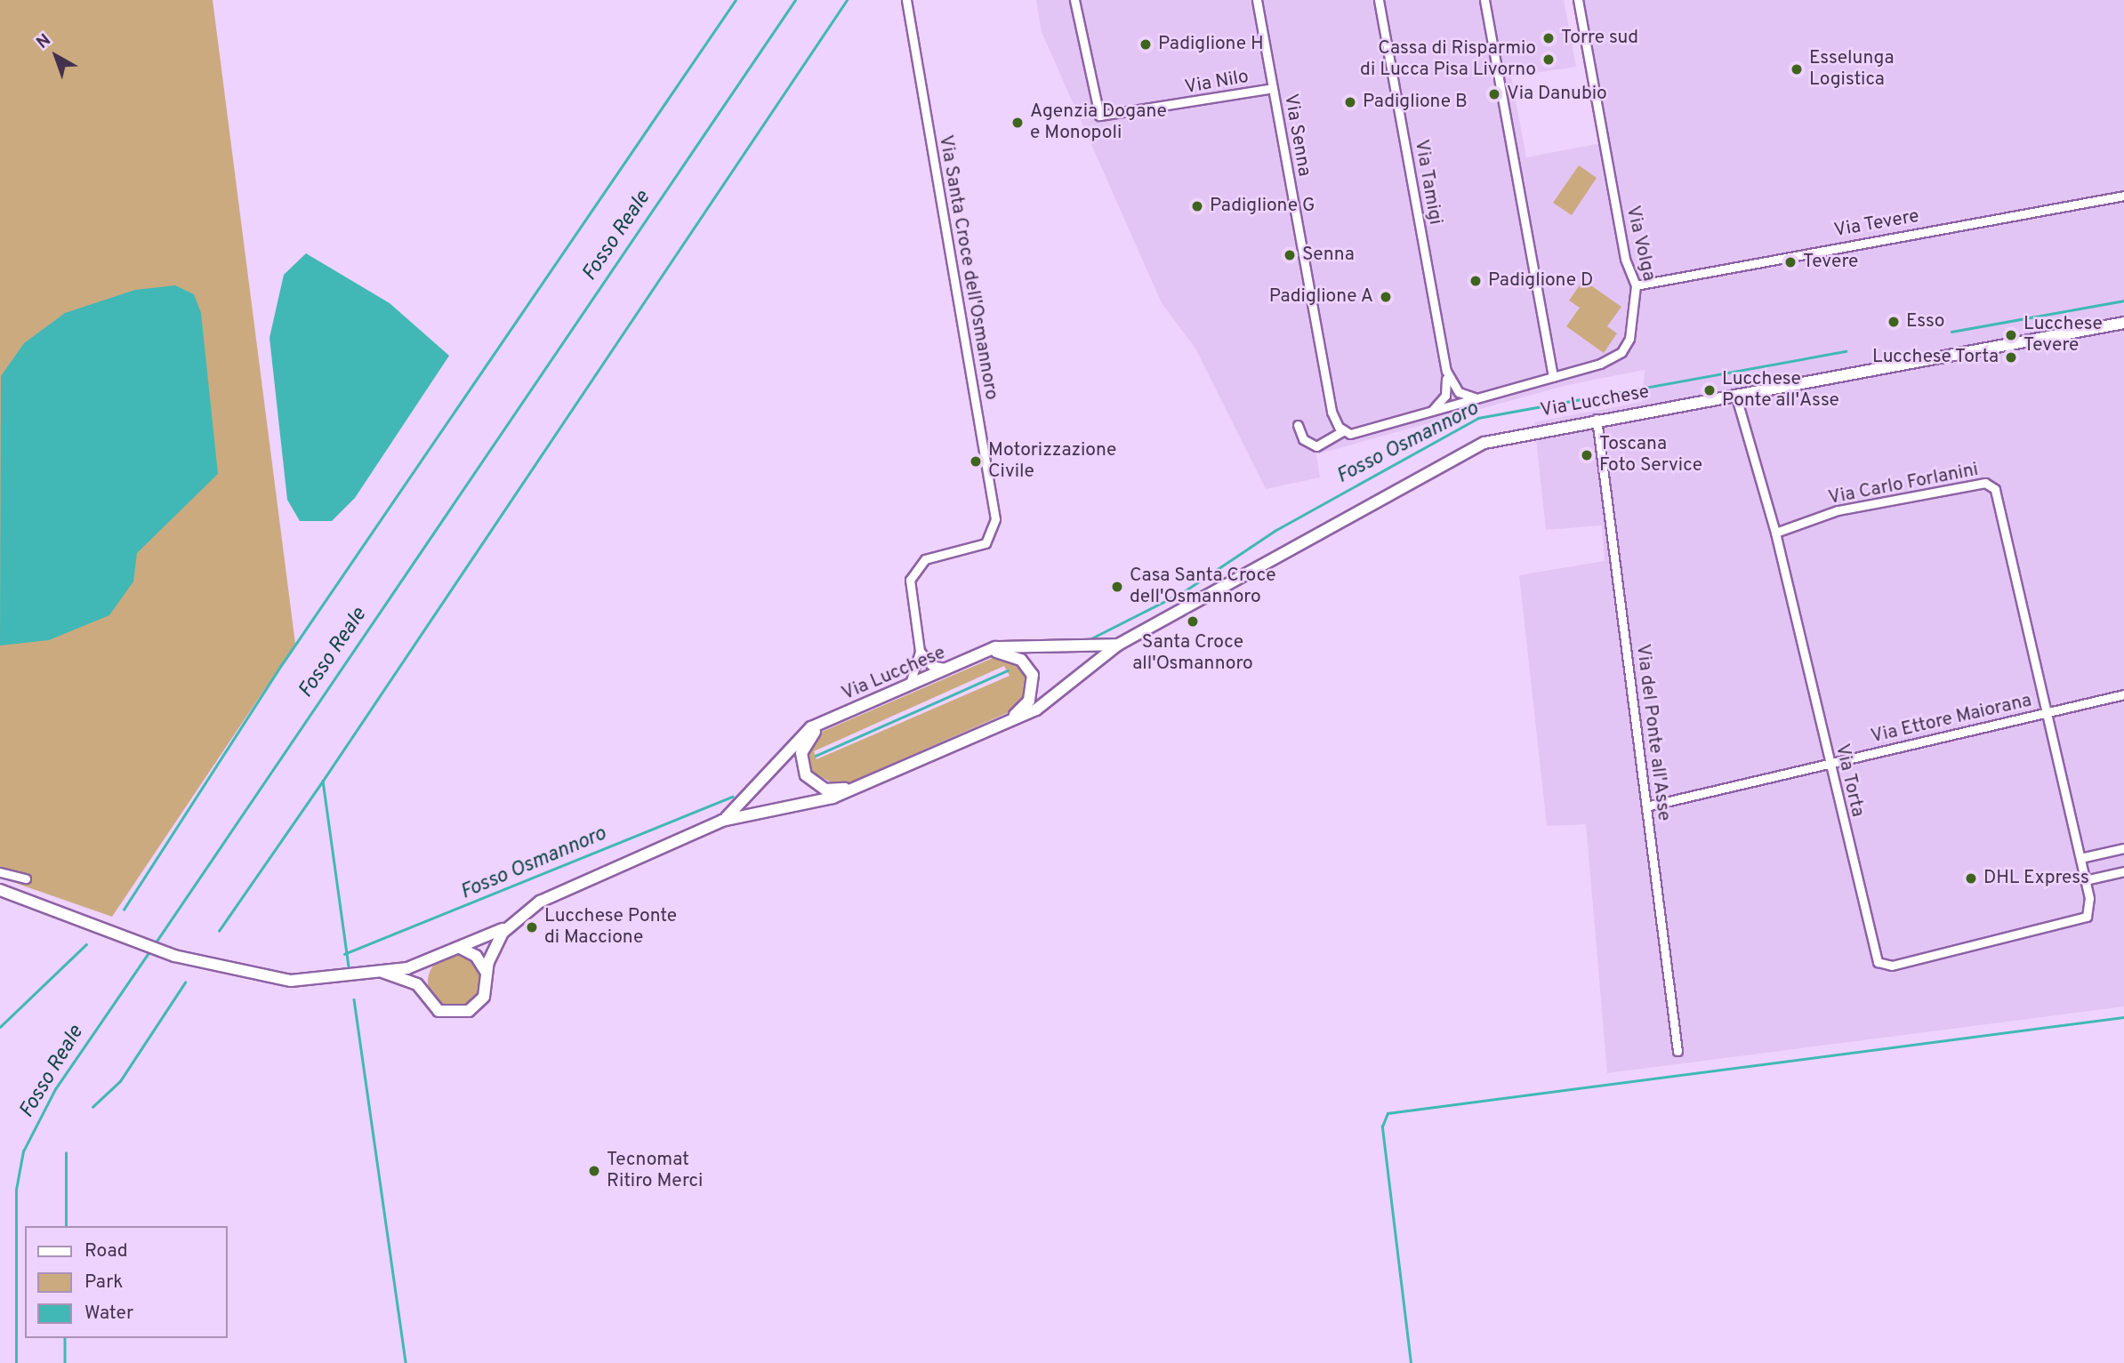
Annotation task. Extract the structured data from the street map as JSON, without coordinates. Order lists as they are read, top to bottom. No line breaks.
{"streets":{"main road":["Via Lucchese"],"street":["Via Nilo","Via Senna","Via Tamigi","Via Tevere","Via Volga","Via Santa Croce dell'Osmannoro","Via Carlo Forlanini","Via Ettore Maiorana","Via del Ponte all'Asse","Via Torta"]},"crossings":[["Via Nilo","Via Senna"],["Via Senna","Via Volga"],["Via Tamigi","Via Volga"],["Via Tevere","Via Volga"],["Via Lucchese","Via del Ponte all'Asse"],["Via Lucchese","Via Torta"],["Via Carlo Forlanini","Via Ettore Maiorana"],["Via Carlo Forlanini","Via Torta"],["Via Ettore Maiorana","Via del Ponte all'Asse"],["Via Ettore Maiorana","Via Torta"]],"water":["Fosso Reale","Fosso Osmannoro"],"places":["Torre sud","Padiglione H","Cassa di Risparmio di Lucca Pisa Livorno","Esselunga Logistica","Via Danubio","Padiglione B","Agenzia Dogane e Monopoli","Padiglione G","Senna","Tevere","Padiglione D","Padiglione A","Esso","Lucchese Tevere","Lucchese Torta","Lucchese Ponte all'Asse","Toscana Foto Service","Motorizzazione Civile","Casa Santa Croce dell'Osmannoro","Santa Croce all'Osmannoro","DHL Express","Lucchese Ponte di Maccione","Tecnomat Ritiro Merci"],"legend":["Road","Park","Water"],"north":"top left"}
